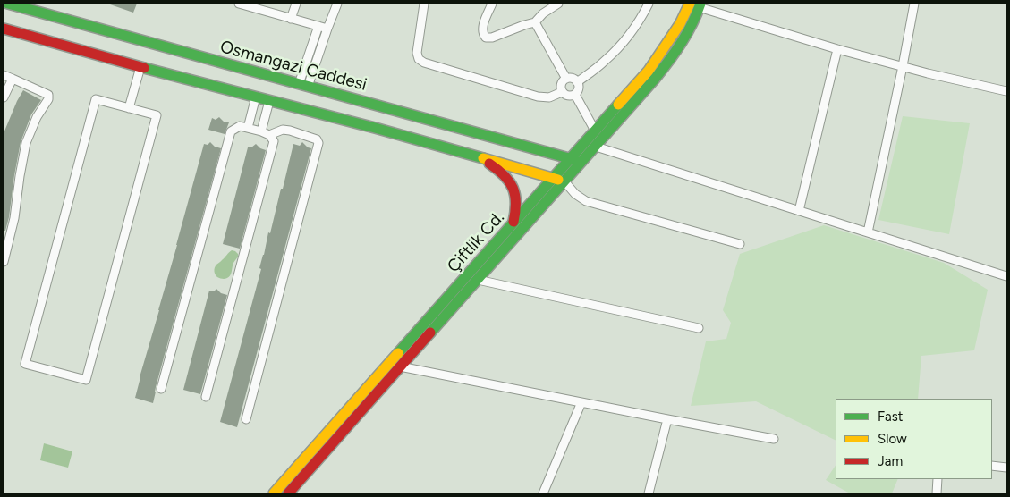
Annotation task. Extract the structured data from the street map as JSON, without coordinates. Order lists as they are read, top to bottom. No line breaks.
{"streets":{"street":["Osmangazi Caddesi","Çiftlik Cd."]},"crossings":[["Osmangazi Caddesi","Çiftlik Cd."]],"legend":["Fast","Slow","Jam"]}
